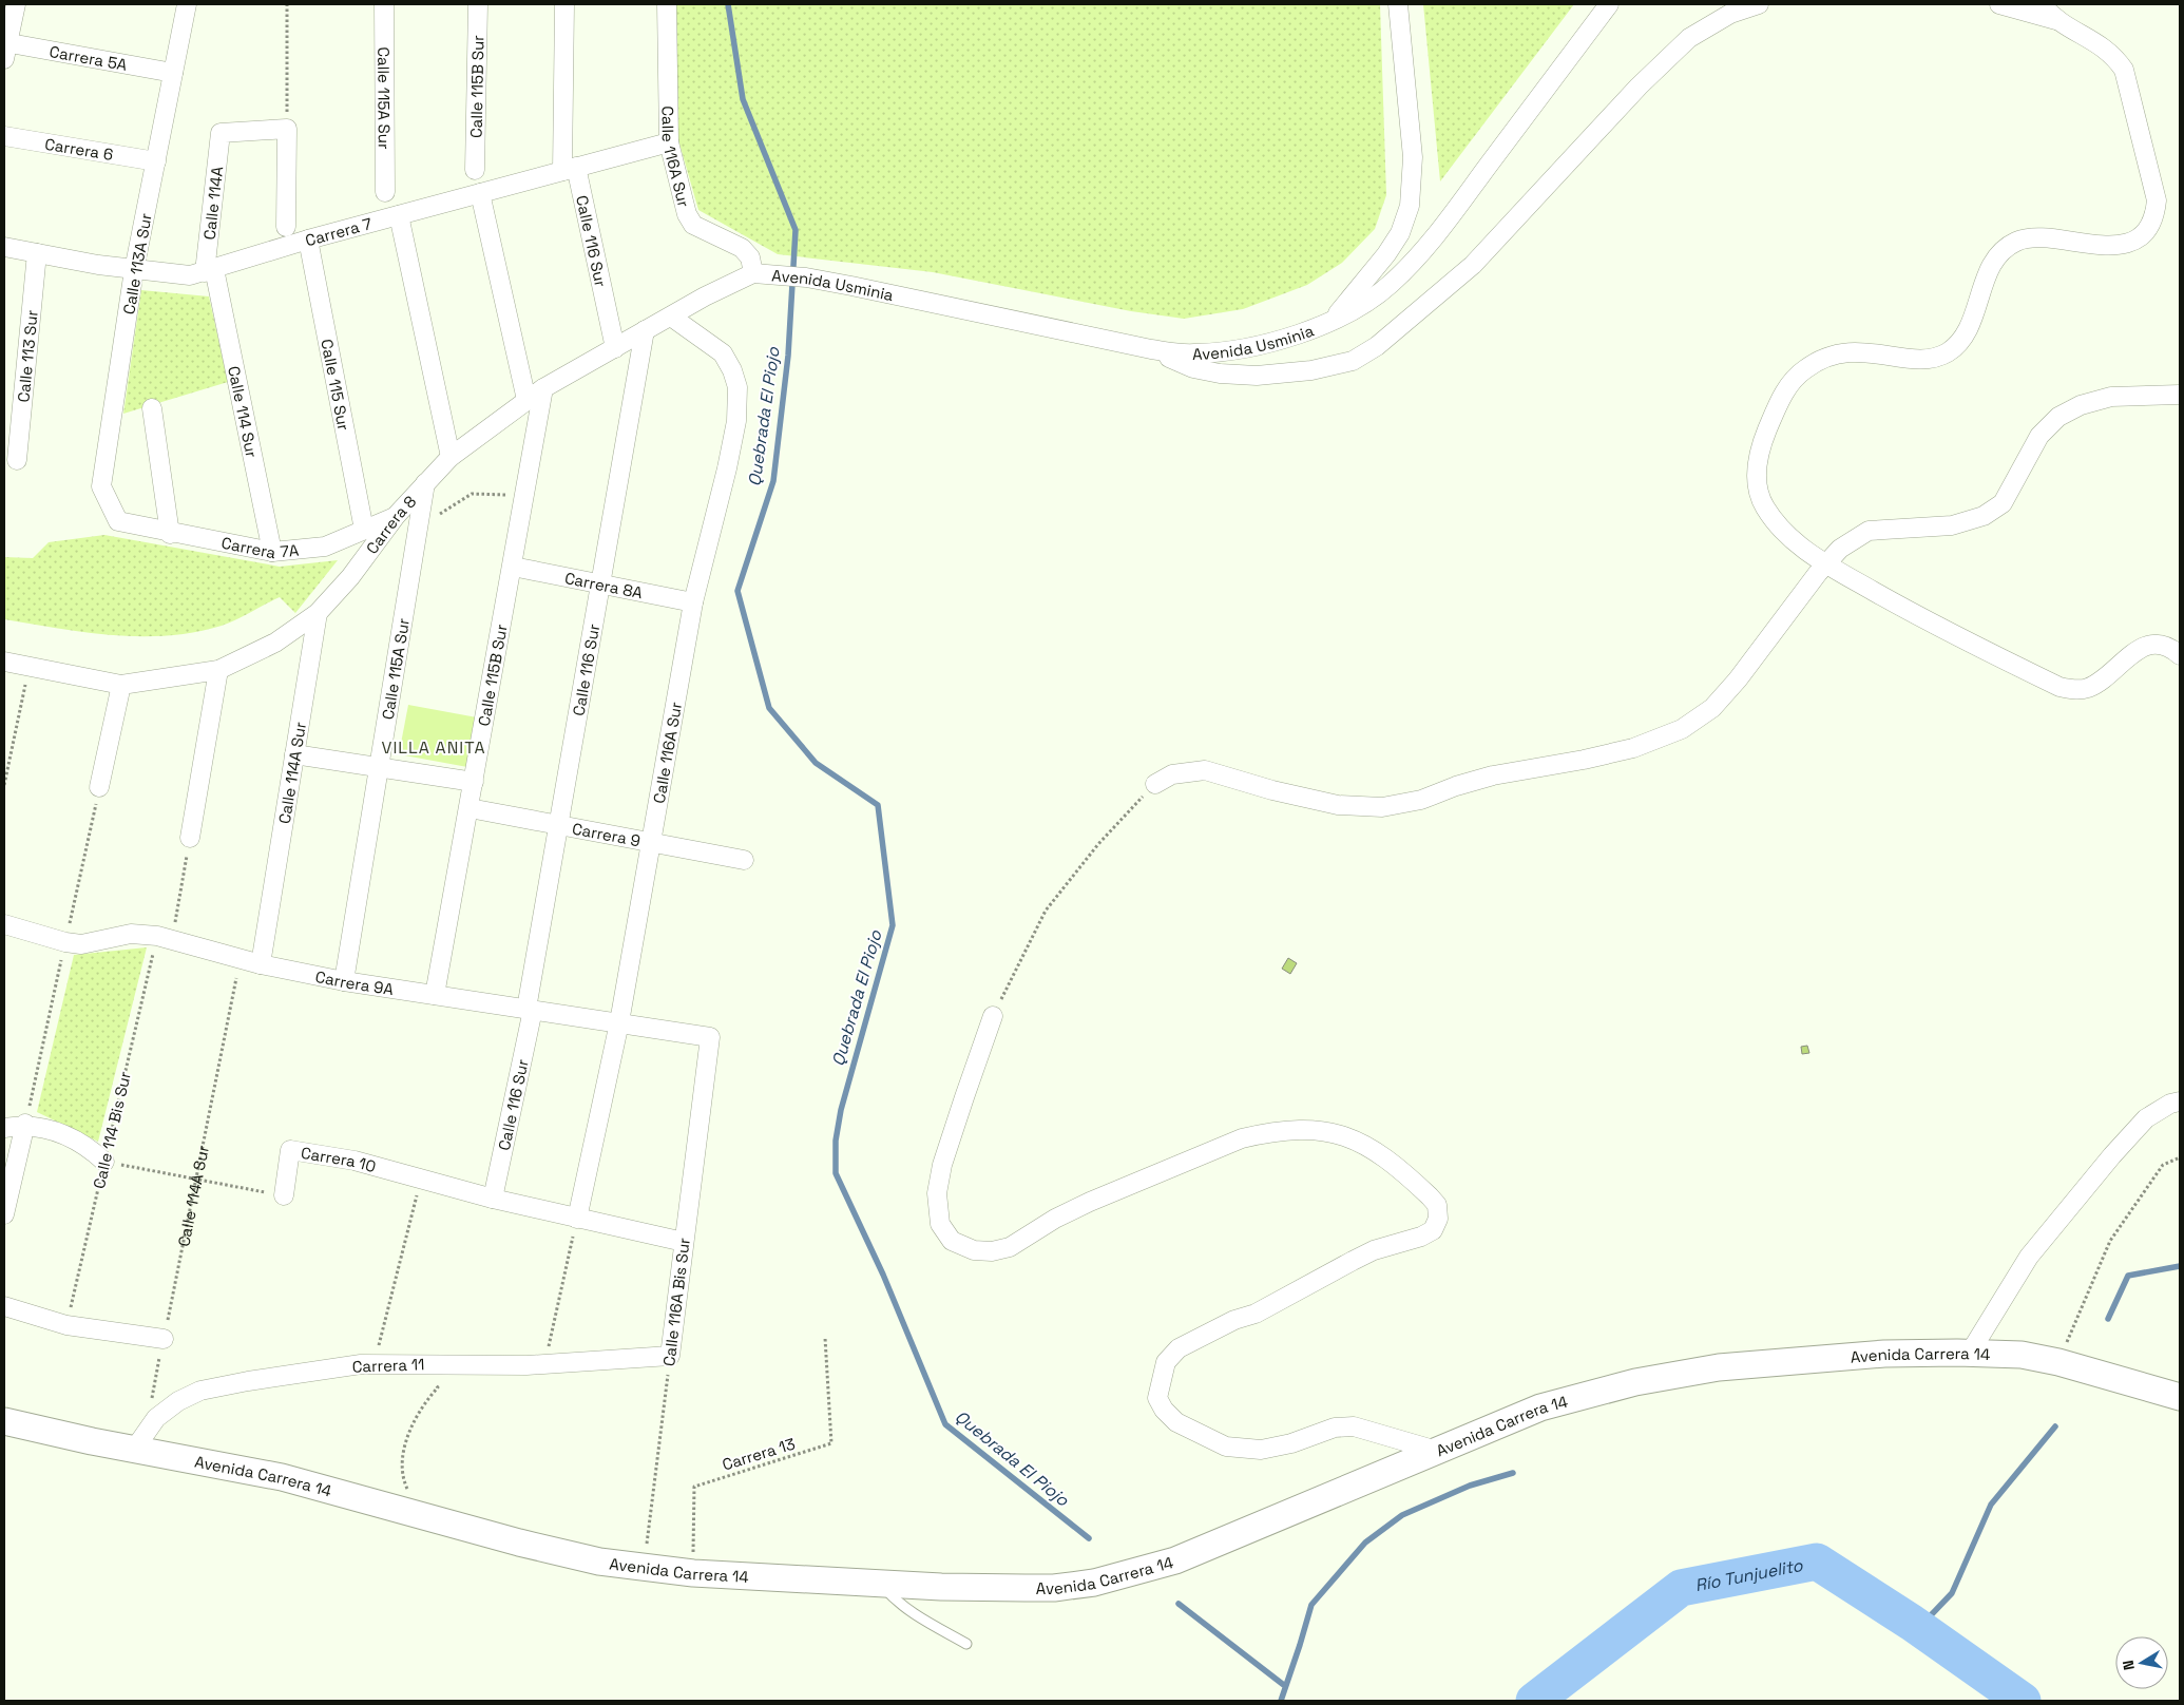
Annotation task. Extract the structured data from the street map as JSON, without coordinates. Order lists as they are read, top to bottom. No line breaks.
{"streets":{"main road":["Avenida Carrera 14"],"street":["Carrera 5A","Calle 115B Sur","Calle 115A Sur","Carrera 6","Calle 116A Sur","Calle 114A","Carrera 7","Calle 116 Sur","Calle 113A Sur","Avenida Usminia","Calle 113 Sur","Calle 115 Sur","Calle 114 Sur","Carrera 8","Carrera 7A","Carrera 8A","Calle 114A Sur","Carrera 9","Carrera 9A","Carrera 10","Calle 116A Bis Sur","Carrera 11"],"path":["Calle 114 Bis Sur","Carrera 13"]},"crossings":[["Carrera 5A","Calle 113A Sur"],["Calle 115B Sur","Carrera 8"],["Calle 115B Sur","Carrera 8A"],["Calle 115B Sur","Carrera 9"],["Calle 115B Sur","Carrera 9A"],["Calle 115A Sur","Carrera 8"],["Calle 115A Sur","Carrera 9A"],["Carrera 6","Calle 113A Sur"],["Calle 116A Sur","Carrera 7"],["Calle 116A Sur","Avenida Usminia"],["Calle 116A Sur","Carrera 8"],["Calle 116A Sur","Carrera 8A"],["Calle 116A Sur","Carrera 9"],["Calle 116A Sur","Carrera 9A"],["Calle 116A Sur","Carrera 10"],["Calle 114A","Carrera 7"],["Calle 114A","Calle 114 Sur"],["Carrera 7","Calle 116 Sur"],["Carrera 7","Calle 113A Sur"],["Carrera 7","Calle 113 Sur"],["Carrera 7","Calle 115 Sur"],["Carrera 7","Calle 114 Sur"],["Calle 116 Sur","Carrera 8"],["Calle 116 Sur","Carrera 8A"],["Calle 116 Sur","Carrera 9"],["Calle 116 Sur","Carrera 9A"],["Calle 116 Sur","Carrera 10"],["Calle 113A Sur","Carrera 7A"],["Avenida Usminia","Carrera 8"],["Calle 115 Sur","Carrera 7A"],["Calle 114 Sur","Carrera 7A"],["Carrera 8","Carrera 7A"],["Carrera 8","Calle 114A Sur"],["Calle 114A Sur","Carrera 9A"],["Calle 114A Sur","Avenida Carrera 14"],["Calle 114A Sur","Carrera 11"],["Carrera 9A","Calle 114 Bis Sur"],["Carrera 9A","Calle 116A Bis Sur"],["Carrera 10","Calle 116A Bis Sur"],["Calle 116A Bis Sur","Avenida Carrera 14"],["Calle 116A Bis Sur","Carrera 11"],["Avenida Carrera 14","Carrera 11"],["Avenida Carrera 14","Carrera 13"]],"districts":["VILLA ANITA"],"water":["Quebrada El Piojo","Río Tunjuelito"],"north":"left"}
